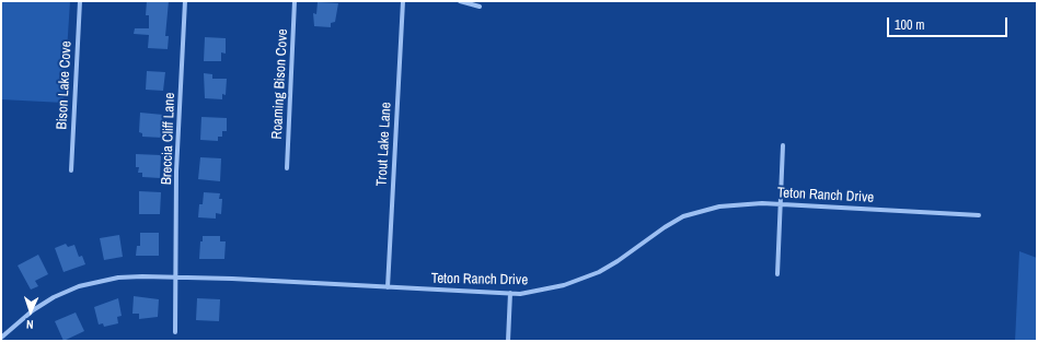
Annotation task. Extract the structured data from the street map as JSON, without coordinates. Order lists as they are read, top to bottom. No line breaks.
{"streets":{"street":["Roaming Bison Cove","Bison Lake Cove","Breccia Cliff Lane","Trout Lake Lane","Teton Ranch Drive"]},"crossings":[["Breccia Cliff Lane","Teton Ranch Drive"],["Trout Lake Lane","Teton Ranch Drive"]],"scale_bar":"100 m","north":"bottom"}
